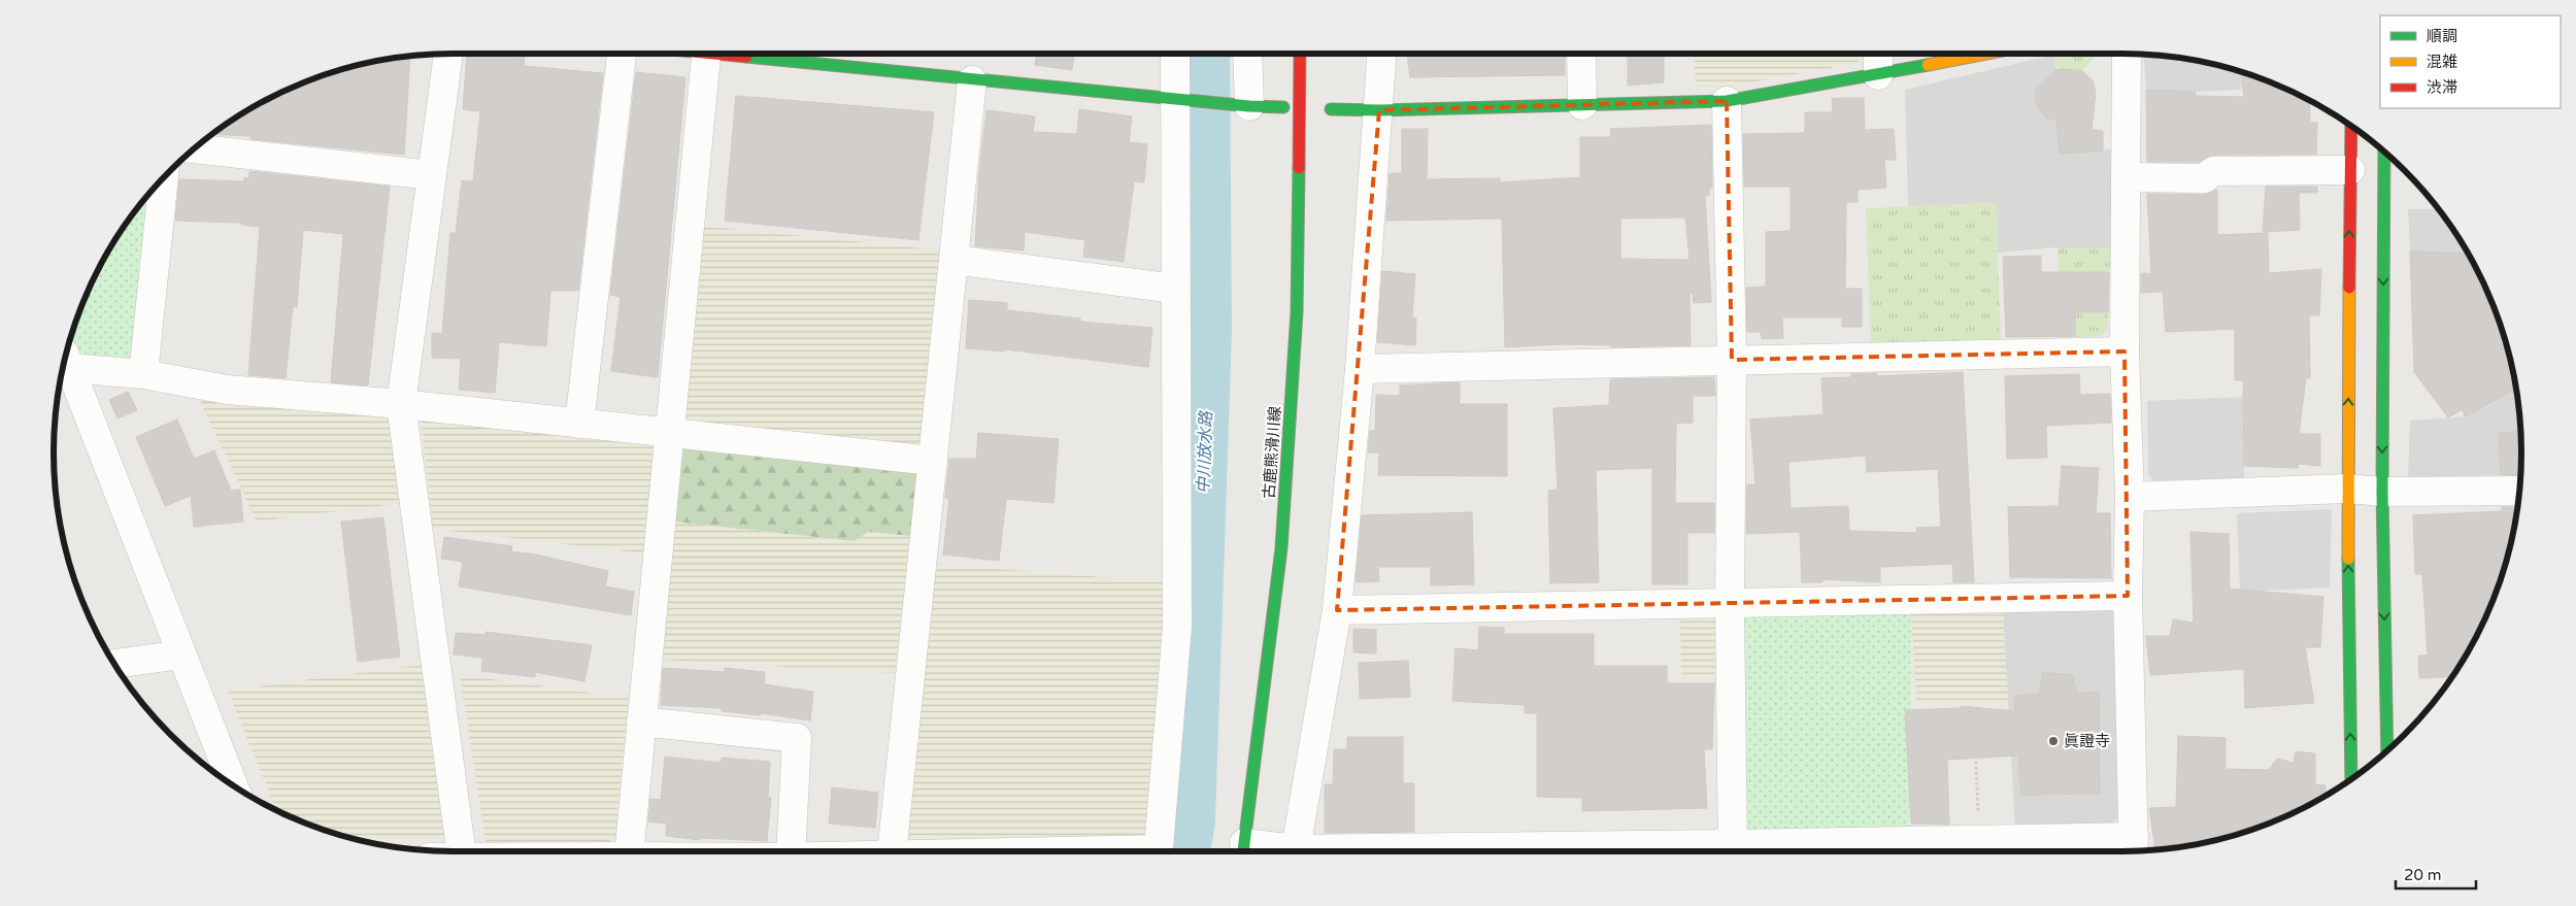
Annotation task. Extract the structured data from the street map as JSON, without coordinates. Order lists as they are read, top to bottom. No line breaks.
{"streets":{"street":["古鹿熊滑川線"]},"water":["中川放水路"],"places":["眞證寺"],"legend":["順調","混雑","渋滞"],"scale_bar":"20 m"}
